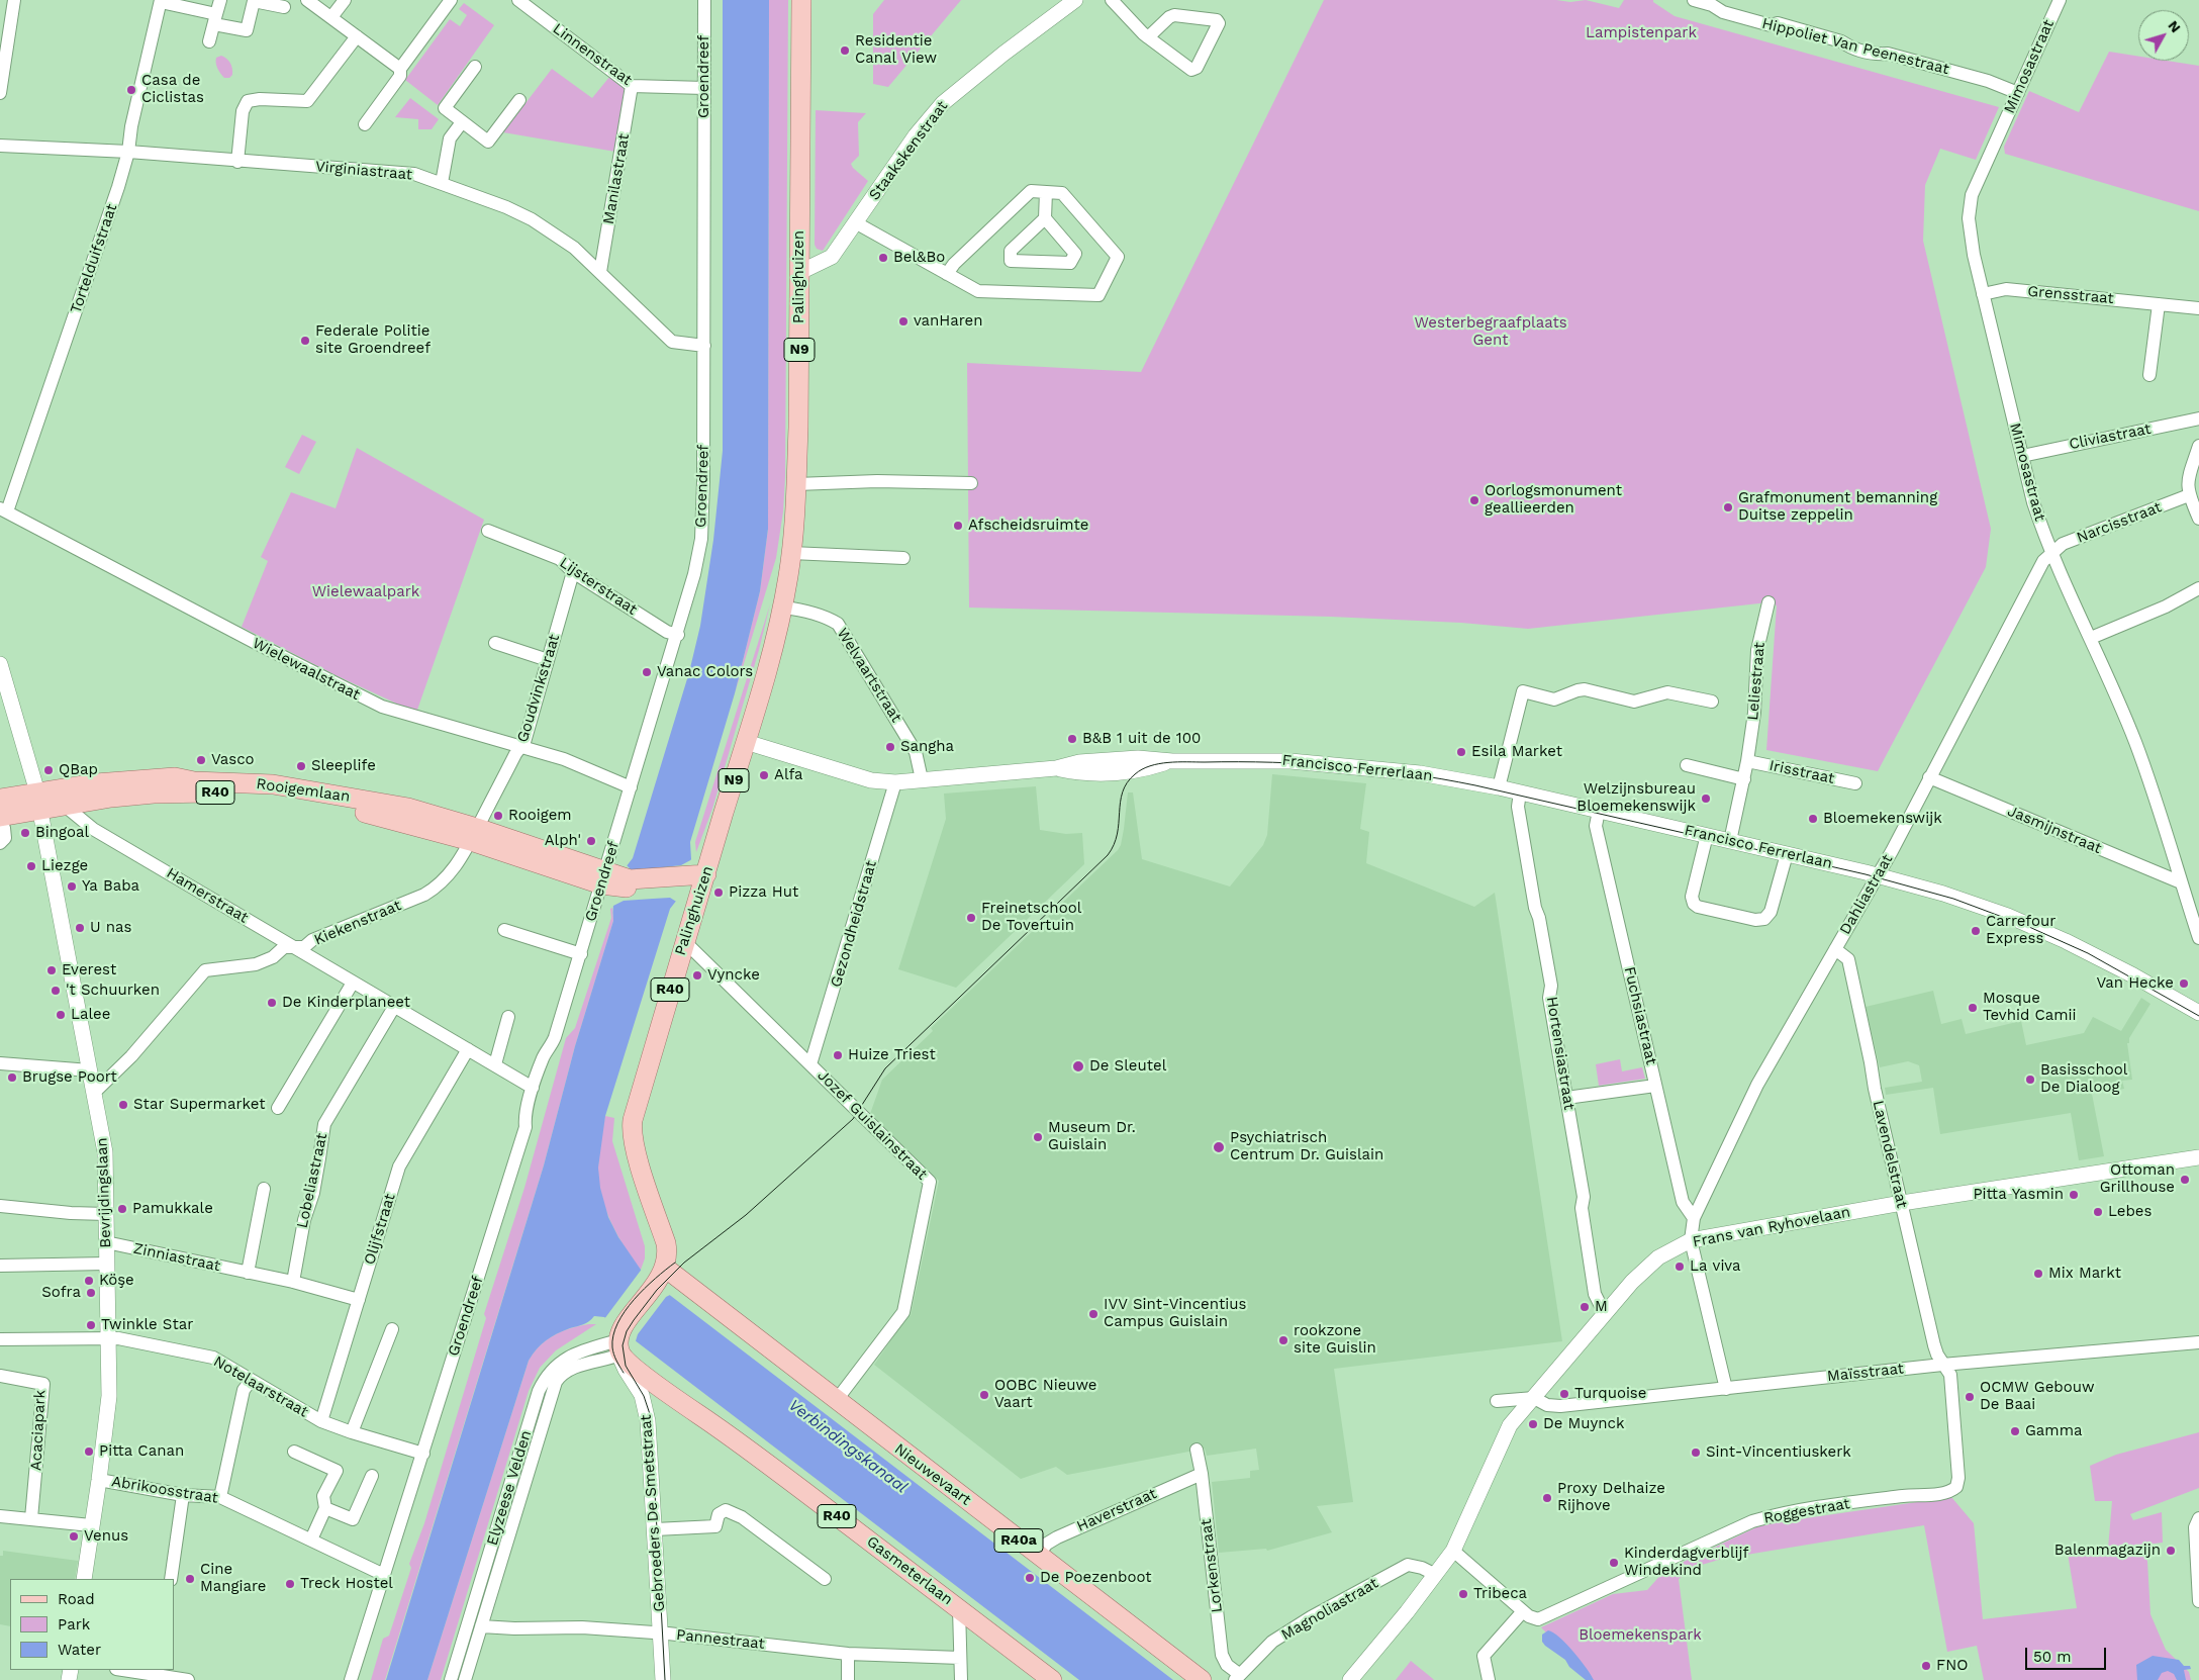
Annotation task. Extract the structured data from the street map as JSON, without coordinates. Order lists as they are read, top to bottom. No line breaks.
{"streets":{"main road":["Palinghuizen","N9","Rooigemlaan","R40","Nieuwevaart","R40a","Gasmeterlaan"],"street":["Hippoliet Van Peenestraat","Linnenstraat","Mimosastraat","Groendreef","Staakskenstraat","Virginiastraat","Manilastraat","Tortelduifstraat","Grensstraat","Cliviastraat","Narcisstraat","Lijsterstraat","Wielewaalstraat","Welvaartstraat","Leliestraat","Goudvinkstraat","Francisco Ferrerlaan","Irisstraat","Jasmijnstraat","Dahliastraat","Hamerstraat","Kiekenstraat","Gezondheidstraat","Fuchsiastraat","Hortensiastraat","Jozef Guislainstraat","Lavendelstraat","Lobeliastraat","Bevrijdingslaan","Frans van Ryhovelaan","Olijfstraat","Zinniastraat","Maïsstraat","Notelaarstraat","Acaciapark","Elyzeese Velden","Abrikoosstraat","Haverstraat","Roggestraat","Gebroeders De Smetstraat","Lorkenstraat","Magnoliastraat","Pannestraat"]},"crossings":[["Hippoliet Van Peenestraat","Mimosastraat"],["Linnenstraat","Groendreef"],["Linnenstraat","Manilastraat"],["Mimosastraat","Grensstraat"],["Mimosastraat","Cliviastraat"],["Mimosastraat","Narcisstraat"],["Mimosastraat","Jasmijnstraat"],["Mimosastraat","Dahliastraat"],["Groendreef","Virginiastraat"],["Groendreef","Lijsterstraat"],["Groendreef","Wielewaalstraat"],["Groendreef","Rooigemlaan"],["Groendreef","Hamerstraat"],["Groendreef","Notelaarstraat"],["Groendreef","Abrikoosstraat"],["Staakskenstraat","Palinghuizen"],["Virginiastraat","Manilastraat"],["Virginiastraat","Tortelduifstraat"],["Tortelduifstraat","Wielewaalstraat"],["Palinghuizen","Welvaartstraat"],["Palinghuizen","Francisco Ferrerlaan"],["Palinghuizen","Rooigemlaan"],["Palinghuizen","Jozef Guislainstraat"],["Palinghuizen","Nieuwevaart"],["Narcisstraat","Dahliastraat"],["Lijsterstraat","Goudvinkstraat"],["Wielewaalstraat","Goudvinkstraat"],["Welvaartstraat","Francisco Ferrerlaan"],["Leliestraat","Francisco Ferrerlaan"],["Leliestraat","Irisstraat"],["Goudvinkstraat","Rooigemlaan"],["Goudvinkstraat","Kiekenstraat"],["Francisco Ferrerlaan","Dahliastraat"],["Francisco Ferrerlaan","Gezondheidstraat"],["Francisco Ferrerlaan","Fuchsiastraat"],["Francisco Ferrerlaan","Hortensiastraat"],["Rooigemlaan","Hamerstraat"],["Rooigemlaan","Kiekenstraat"],["Rooigemlaan","Bevrijdingslaan"],["Jasmijnstraat","Dahliastraat"],["Dahliastraat","Fuchsiastraat"],["Dahliastraat","Lavendelstraat"],["Dahliastraat","Frans van Ryhovelaan"],["Hamerstraat","Kiekenstraat"],["Hamerstraat","Lobeliastraat"],["Hamerstraat","Olijfstraat"],["Kiekenstraat","Bevrijdingslaan"],["Gezondheidstraat","Jozef Guislainstraat"],["Hortensiastraat","Frans van Ryhovelaan"],["Jozef Guislainstraat","Nieuwevaart"],["Lavendelstraat","Frans van Ryhovelaan"],["Lavendelstraat","Maïsstraat"],["Lavendelstraat","Roggestraat"],["Lobeliastraat","Zinniastraat"],["Bevrijdingslaan","Zinniastraat"],["Bevrijdingslaan","Notelaarstraat"],["Bevrijdingslaan","Abrikoosstraat"],["Frans van Ryhovelaan","Maïsstraat"],["Frans van Ryhovelaan","Roggestraat"],["Frans van Ryhovelaan","Magnoliastraat"],["Olijfstraat","Zinniastraat"],["Olijfstraat","Notelaarstraat"],["Maïsstraat","Roggestraat"],["Nieuwevaart","Haverstraat"],["Elyzeese Velden","Gebroeders De Smetstraat"],["Elyzeese Velden","Gasmeterlaan"],["Elyzeese Velden","Pannestraat"],["Haverstraat","Lorkenstraat"],["Gebroeders De Smetstraat","Gasmeterlaan"],["Gebroeders De Smetstraat","Pannestraat"],["Lorkenstraat","Magnoliastraat"]],"water":["Verbindingskanaal"],"parks":["Lampistenpark","Westerbegraafplaats Gent","Wielewaalpark","Bloemekenspark"],"places":["Residentie Canal View","Casa de Ciclistas","Bel&Bo","vanHaren","Federale Politie site Groendreef","Oorlogsmonument geallieerden","Grafmonument bemanning Duitse zeppelin","Afscheidsruimte","Vanac Colors","B&B 1 uit de 100","Sangha","Esila Market","Vasco","Sleeplife","QBap","Alfa","Welzijnsbureau Bloemekenswijk","Rooigem","Bloemekenswijk","Bingoal","Alph'","Liezge","Ya Baba","Pizza Hut","Freinetschool De Tovertuin","U nas","Carrefour Express","Everest","Vyncke","Van Hecke","'t Schuurken","De Kinderplaneet","Mosque Tevhid Camii","Lalee","Huize Triest","De Sleutel","Brugse Poort","Basisschool De Dialoog","Star Supermarket","Museum Dr. Guislain","Psychiatrisch Centrum Dr. Guislain","Ottoman Grillhouse","Pitta Yasmin","Pamukkale","Lebes","La viva","Mix Markt","Köşe","Sofra","M","IVV Sint-Vincentius Campus Guislain","Twinkle Star","rookzone site Guislin","Turquoise","OOBC Nieuwe Vaart","OCMW Gebouw De Baai","De Muynck","Gamma","Pitta Canan","Sint-Vincentiuskerk","Proxy Delhaize Rijhove","Venus","Balenmagazijn","Kinderdagverblijf Windekind","De Poezenboot","Cine Mangiare","Treck Hostel","Tribeca","FNO"],"legend":["Road","Park","Water"],"scale_bar":"50 m","north":"top right"}
